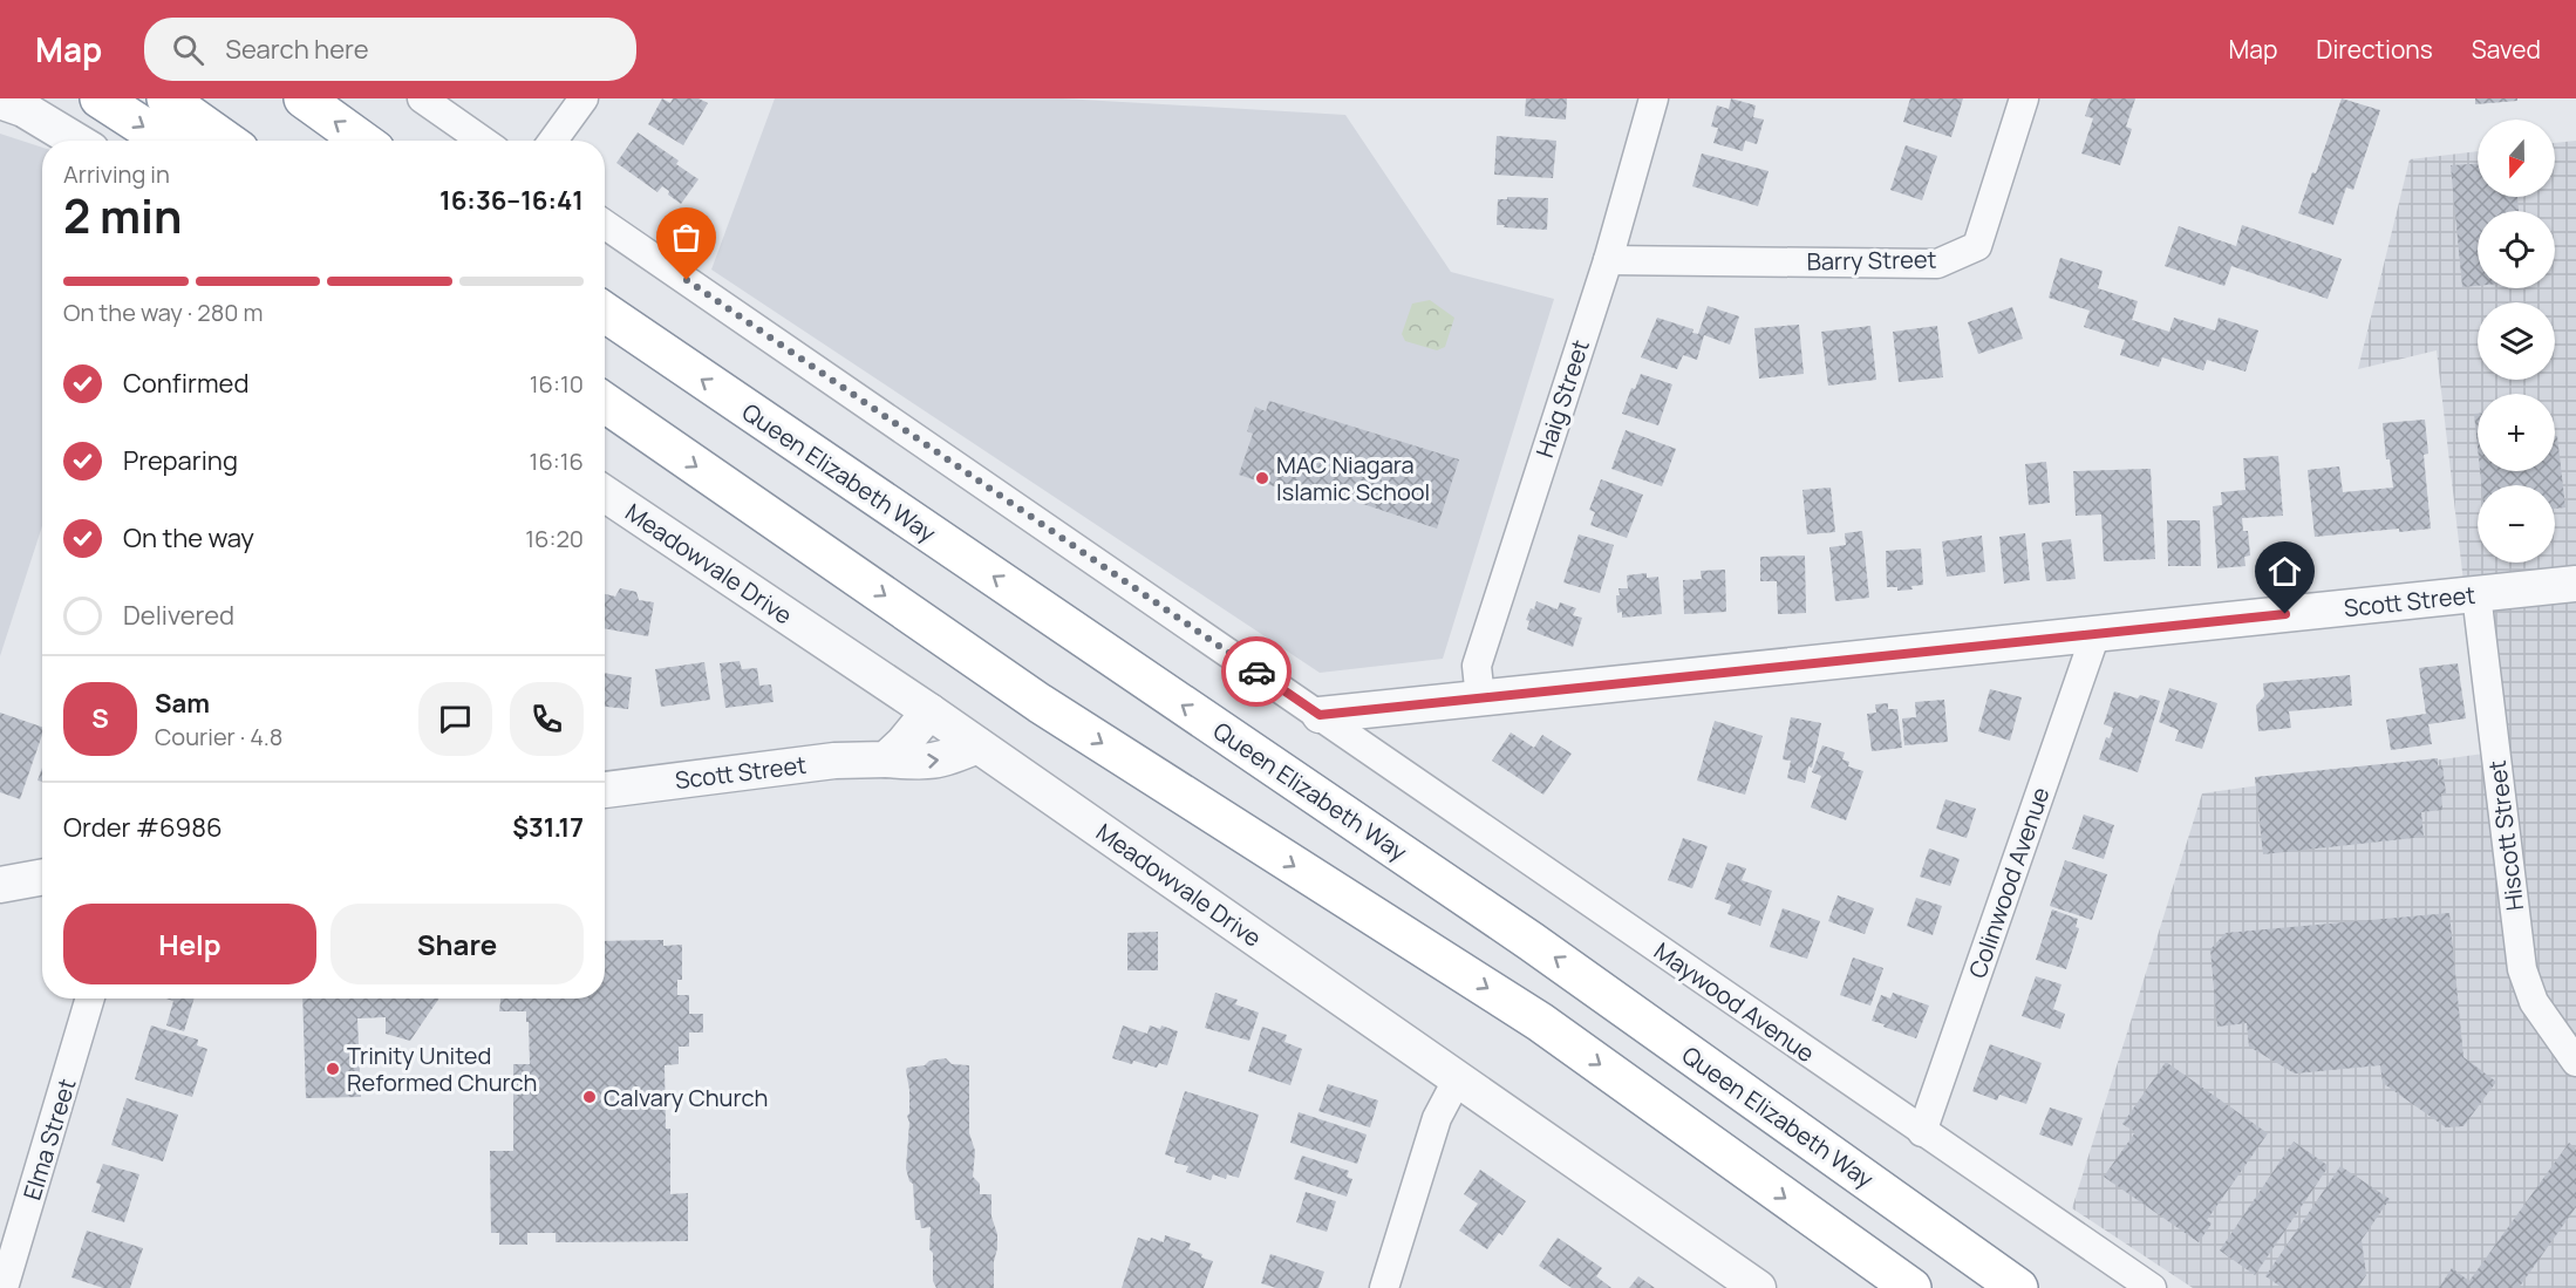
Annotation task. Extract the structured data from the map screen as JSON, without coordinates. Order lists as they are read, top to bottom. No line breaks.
{"streets":{"highway":["Queen Elizabeth Way"],"street":["Barry Street","Haig Street","Meadowvale Drive","Scott Street","Hiscott Street","Colinwood Avenue","Maywood Avenue","Elma Street"]},"crossings":[["Barry Street","Haig Street"],["Haig Street","Scott Street"],["Meadowvale Drive","Scott Street"],["Scott Street","Hiscott Street"],["Scott Street","Colinwood Avenue"],["Scott Street","Maywood Avenue"],["Colinwood Avenue","Maywood Avenue"]],"places":["MAC Niagara Islamic School","Trinity United Reformed Church","Calvary Church"],"north":"bottom","page":{"header":"Map","search":"Search here","nav":["Map","Directions","Saved"],"map_buttons":["+","−"],"heading":["2 min","Arriving in","16:36–16:41"],"panel":["Sam","Courier · 4.8","Order #6986","$31.17"],"bar":"On the way · 280 m","list":[["Confirmed","16:10"],["Preparing","16:16"],["On the way","16:20"],"Delivered"],"round":"S","buttons":["Help","Share"]}}
